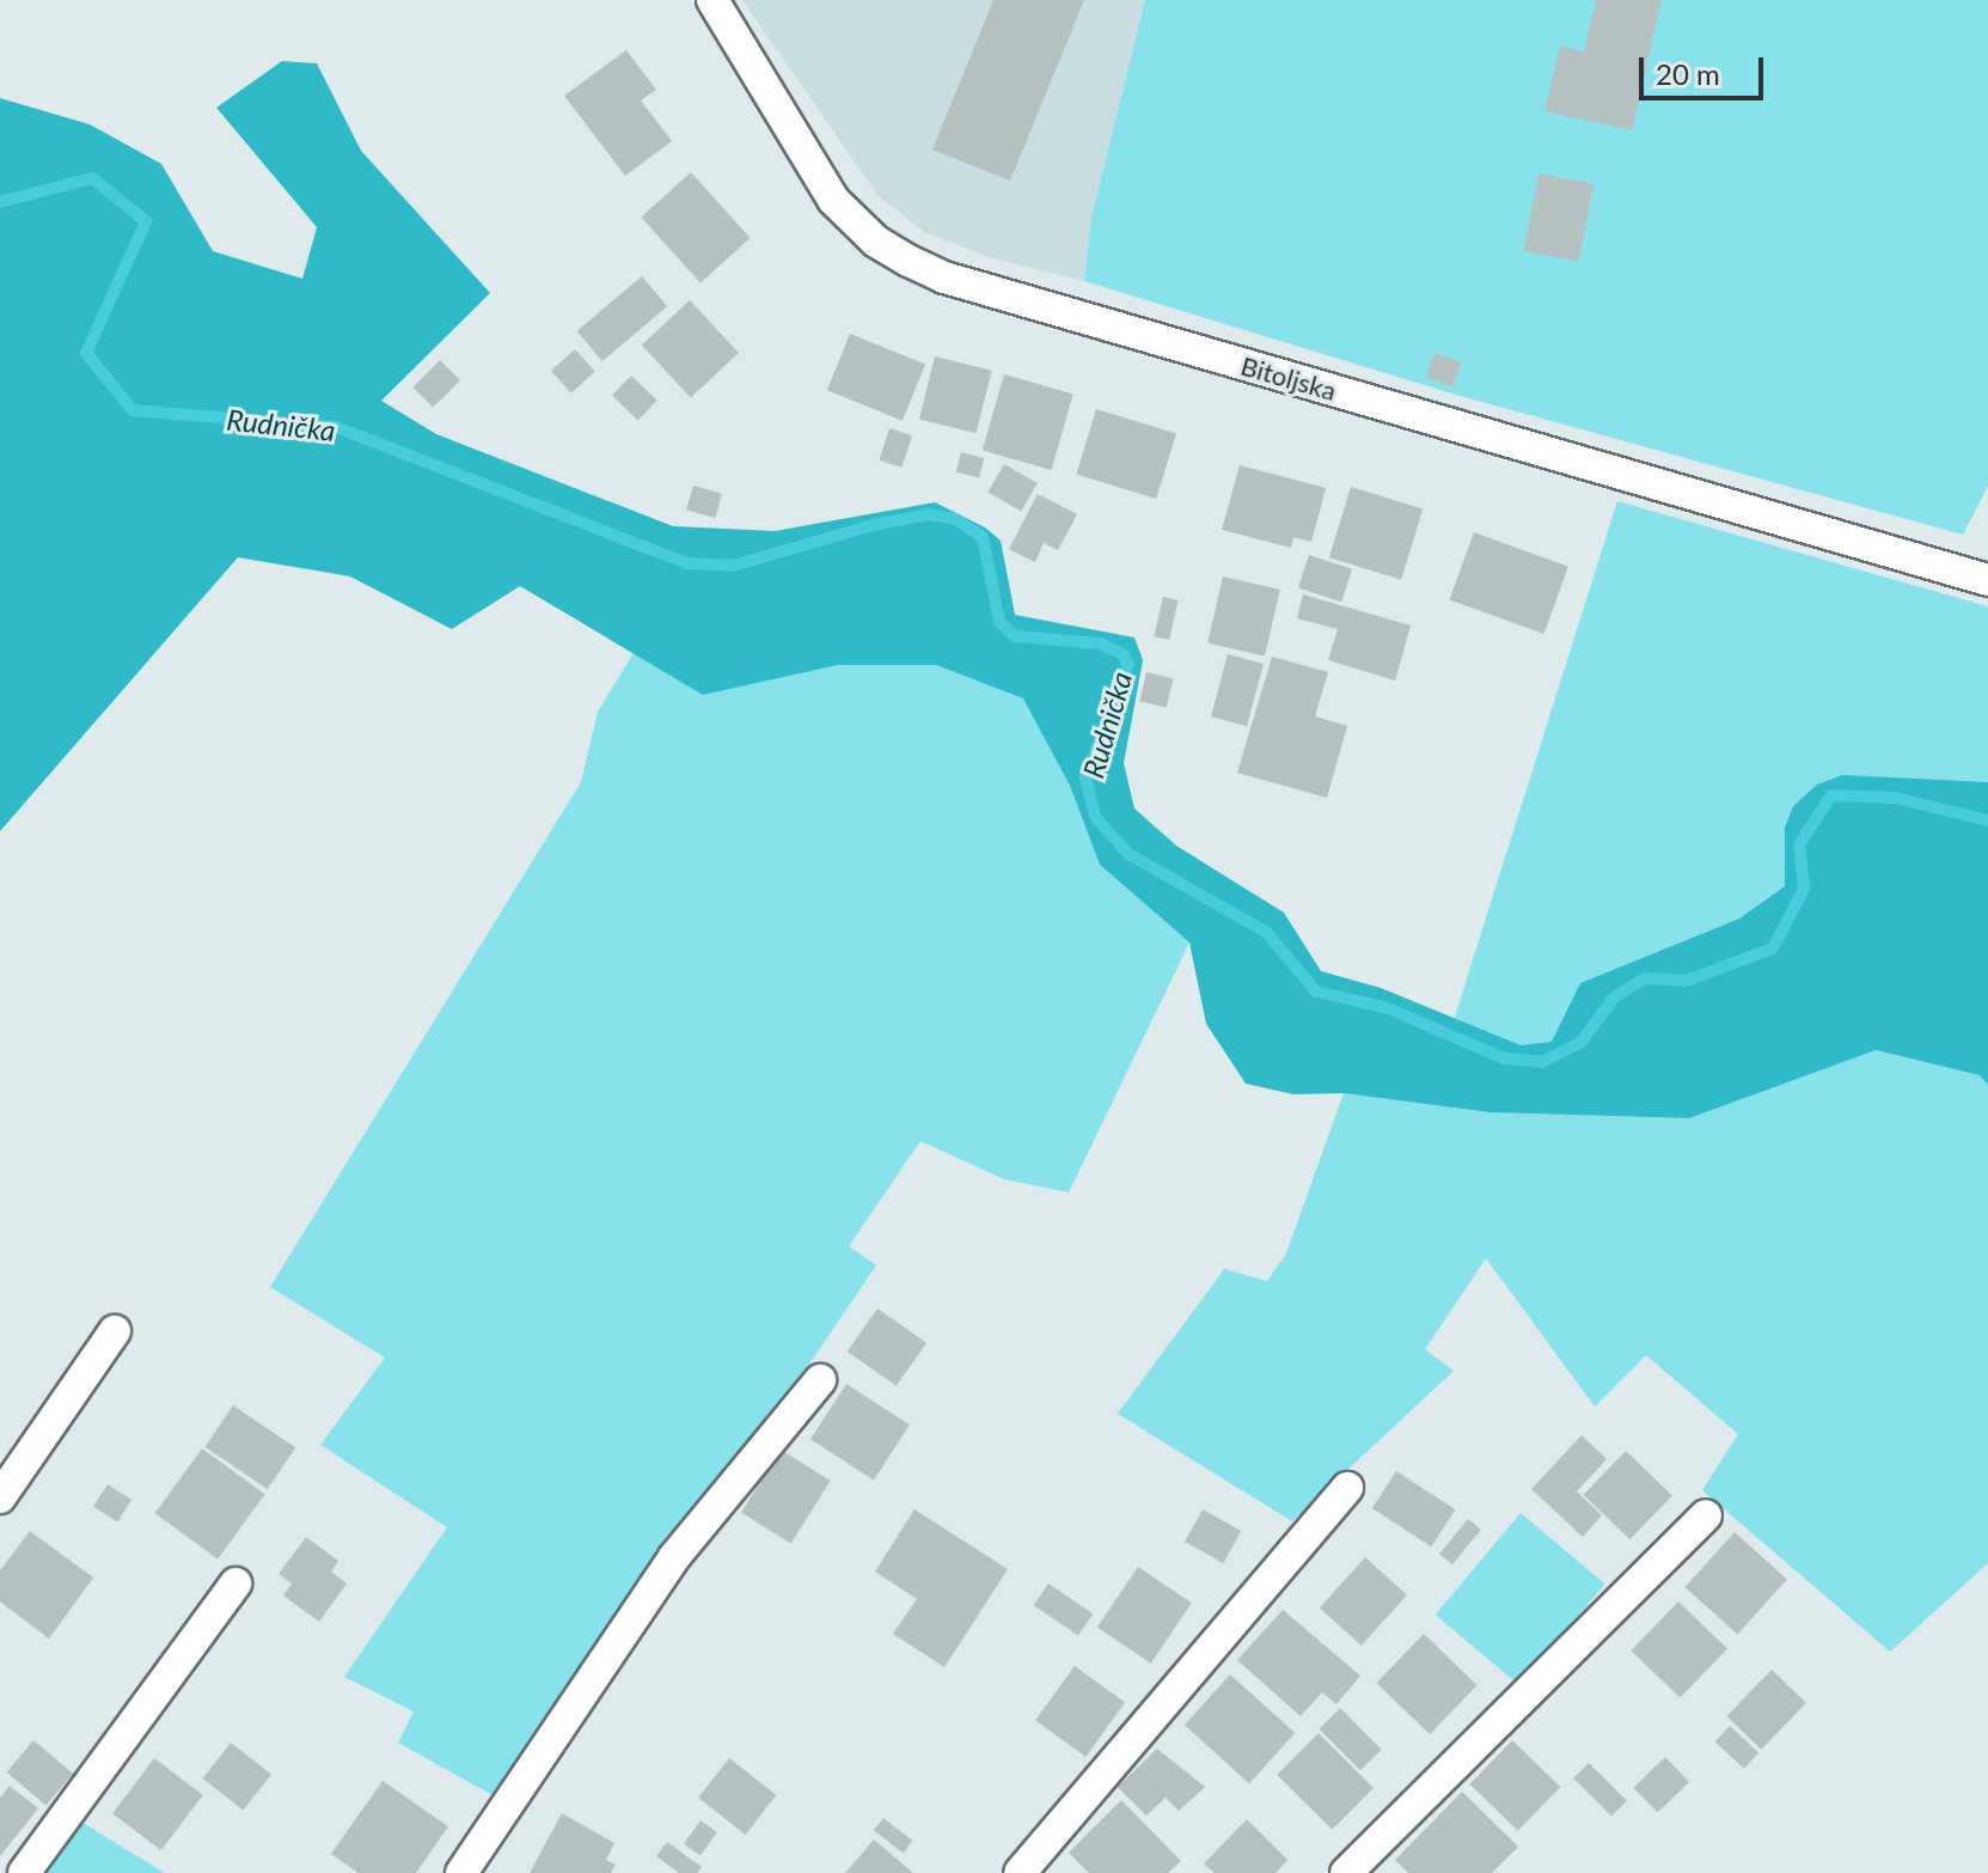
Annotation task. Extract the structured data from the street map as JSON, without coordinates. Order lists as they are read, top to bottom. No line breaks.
{"streets":{"street":["Bitoljska"]},"water":["Rudnička"],"scale_bar":"20 m"}
